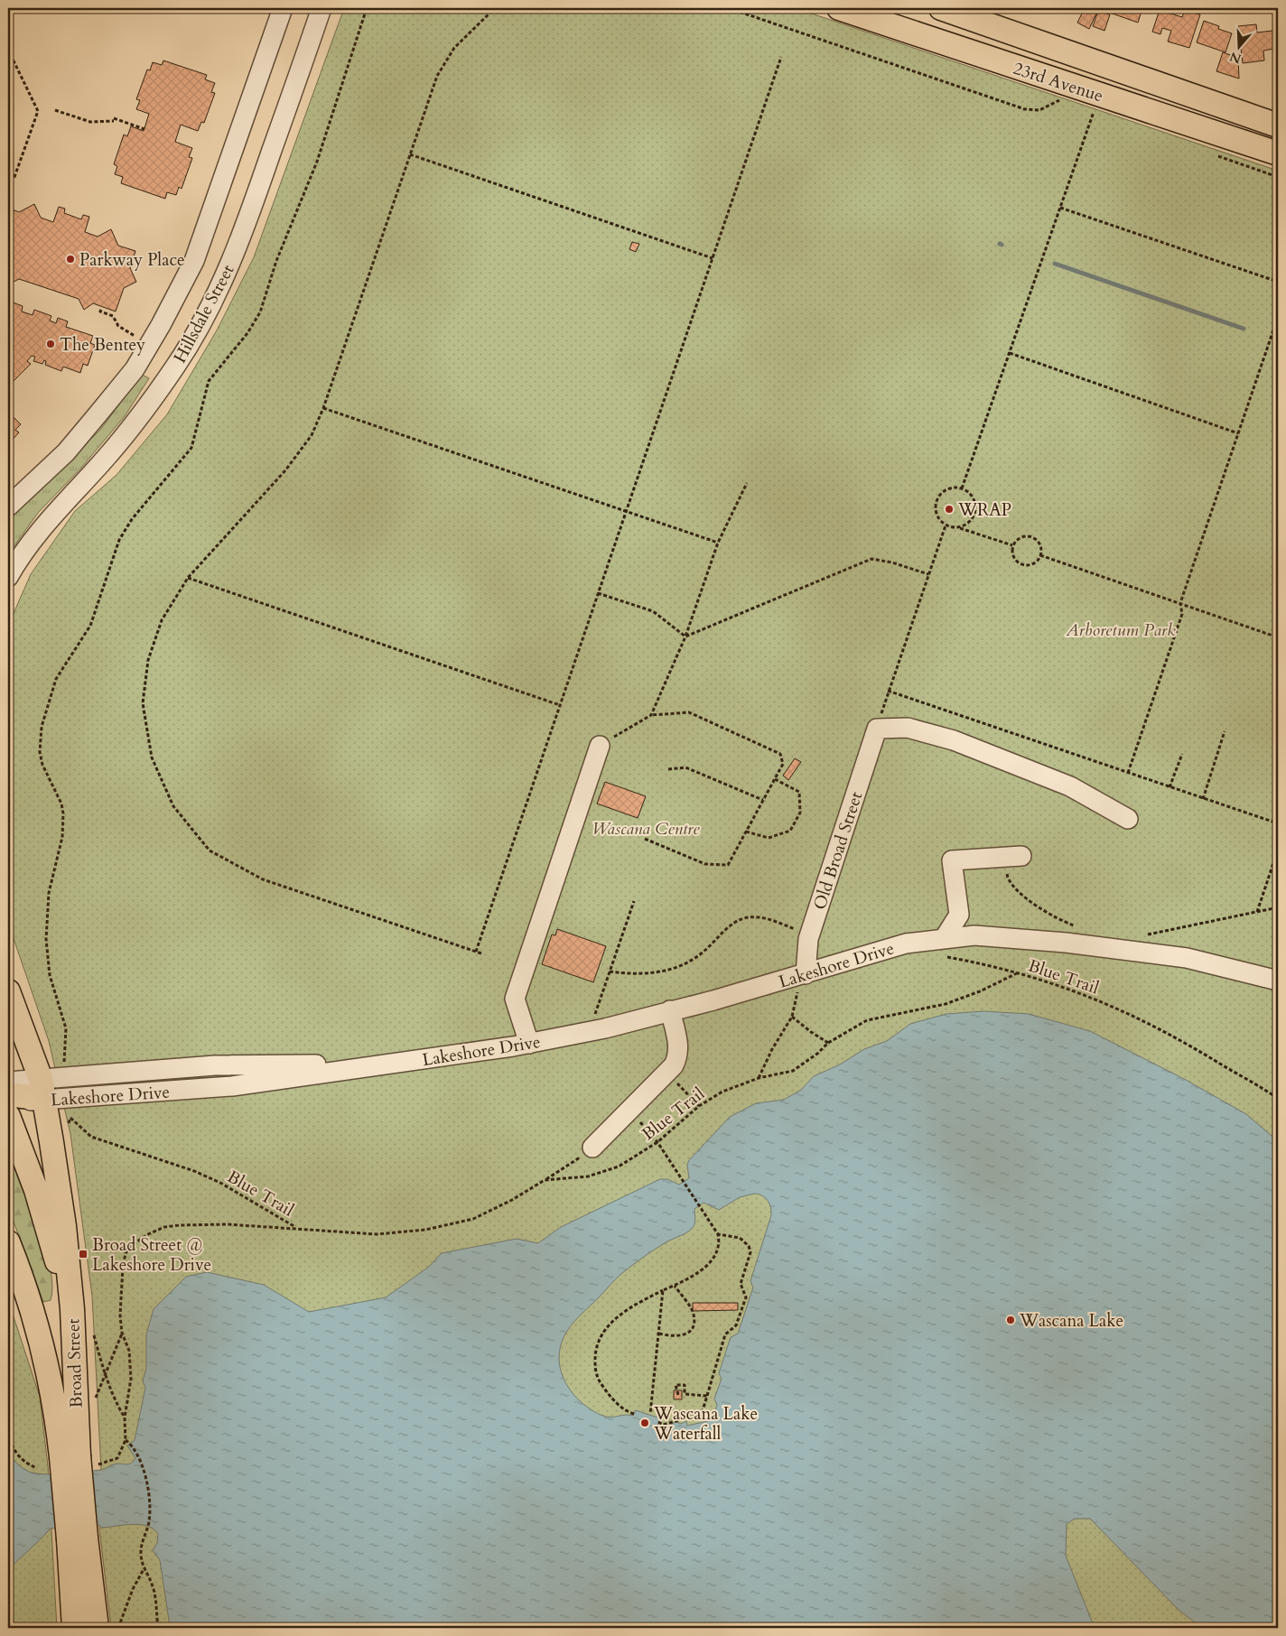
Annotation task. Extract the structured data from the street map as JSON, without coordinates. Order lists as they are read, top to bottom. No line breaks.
{"streets":{"main road":["23rd Avenue","Broad Street"],"street":["Hillsdale Street","Old Broad Street","Lakeshore Drive"],"path":["Blue Trail"]},"crossings":[["Old Broad Street","Lakeshore Drive"],["Lakeshore Drive","Broad Street"]],"parks":["Arboretum Park","Wascana Centre"],"places":{"other":["Parkway Place","The Bentey","WRAP","Wascana Lake","Wascana Lake Waterfall"],"transit":["Broad Street @ Lakeshore Drive"]},"north":"bottom"}
